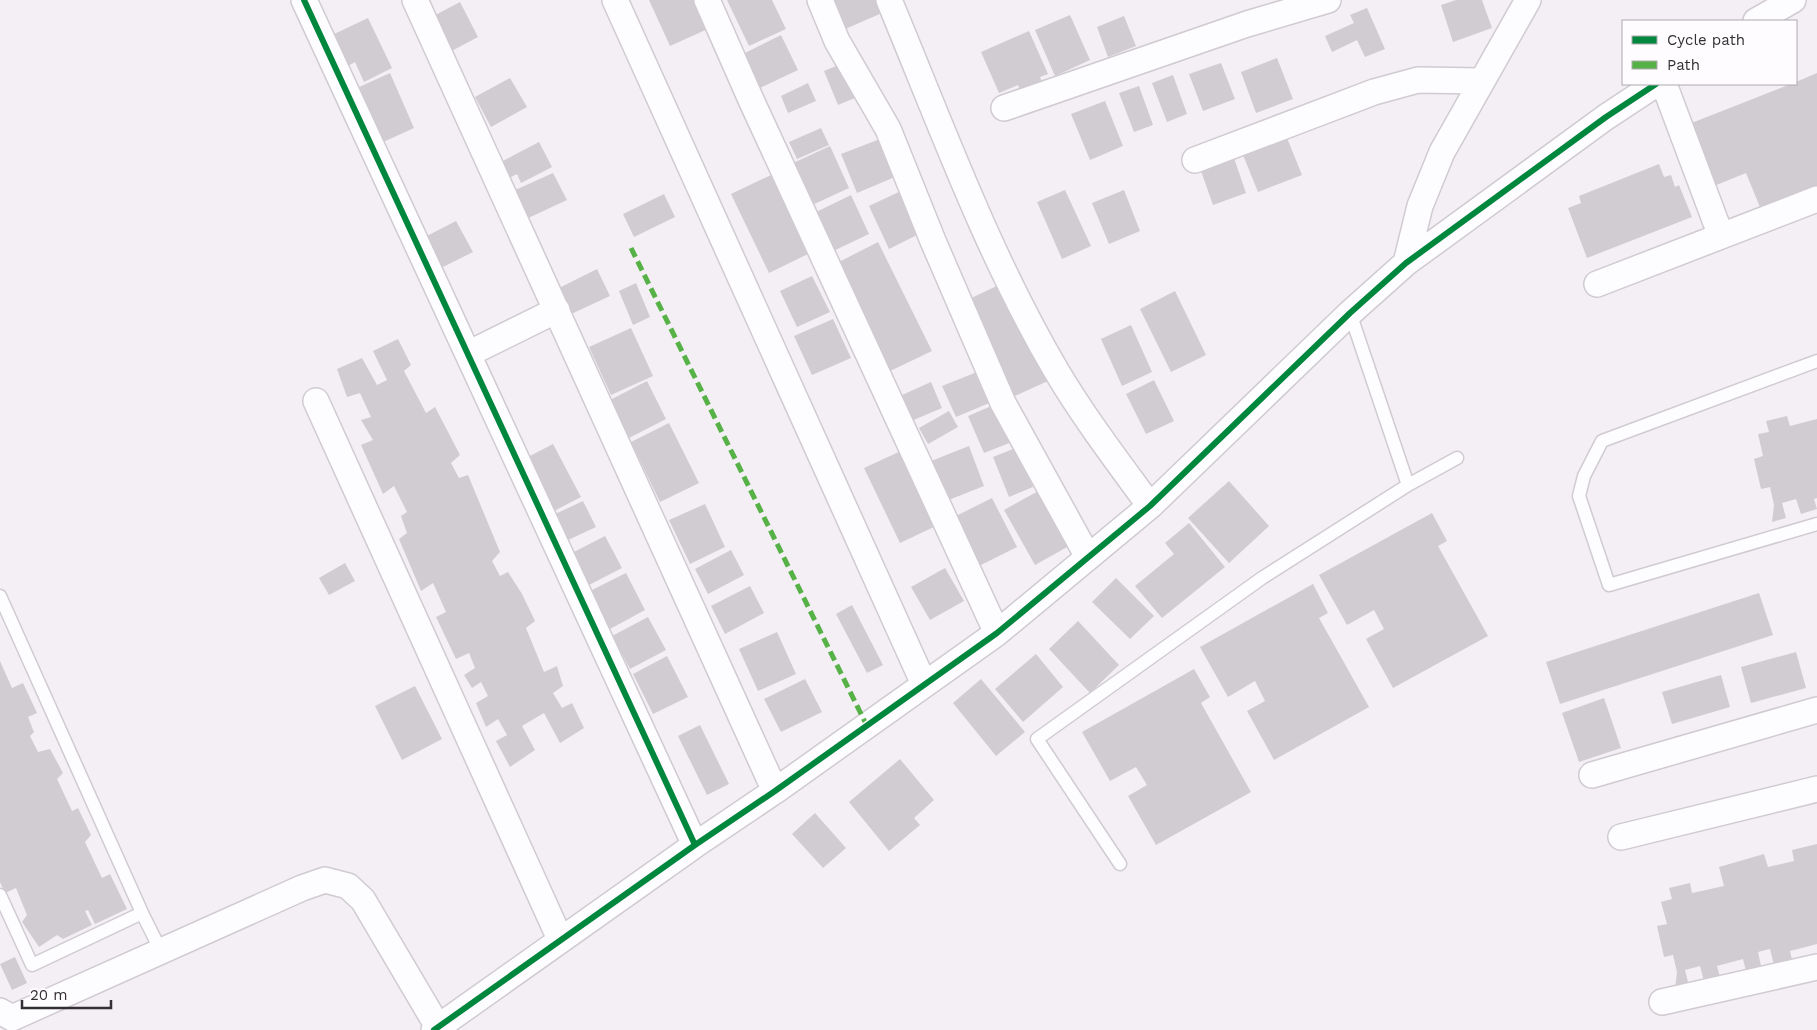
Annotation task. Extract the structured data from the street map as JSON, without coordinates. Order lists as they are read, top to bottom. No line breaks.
{"legend":["Cycle path","Path"],"scale_bar":"20 m"}
